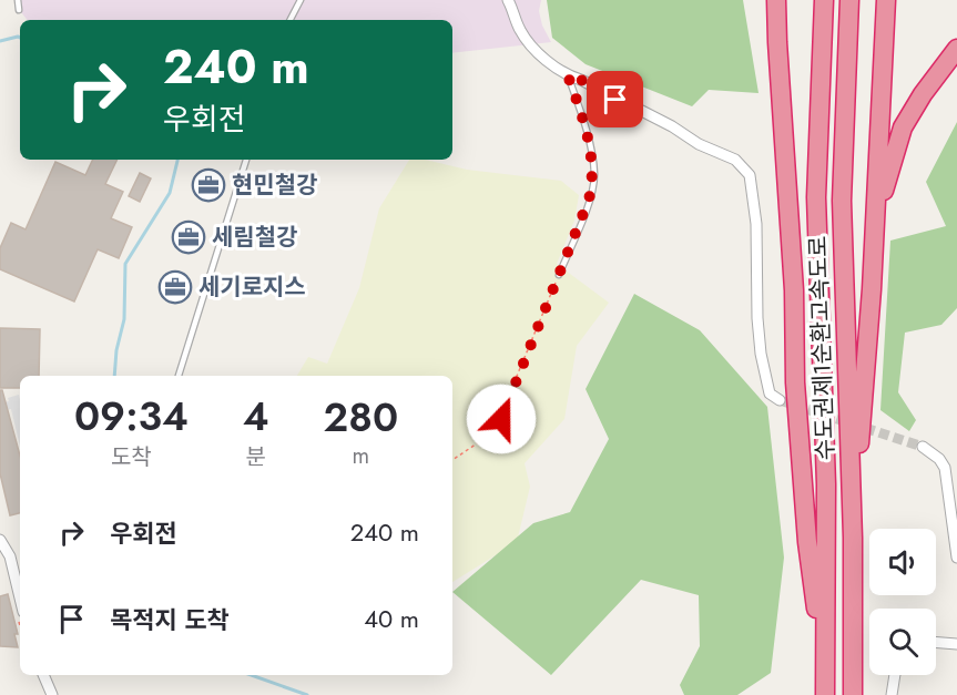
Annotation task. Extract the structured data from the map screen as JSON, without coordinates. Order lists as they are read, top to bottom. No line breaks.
{"streets":{"highway":["수도권제1순환고속도로"]},"places":{"office":["현민철강","세림철강","세기로지스"]},"page":{"turn":["240 m","우회전"],"eta":["09:34","도착","4","분","280","m"],"list":[{"name":"우회전","value":"240 m"},{"name":"목적지 도착","value":"40 m"}]}}
